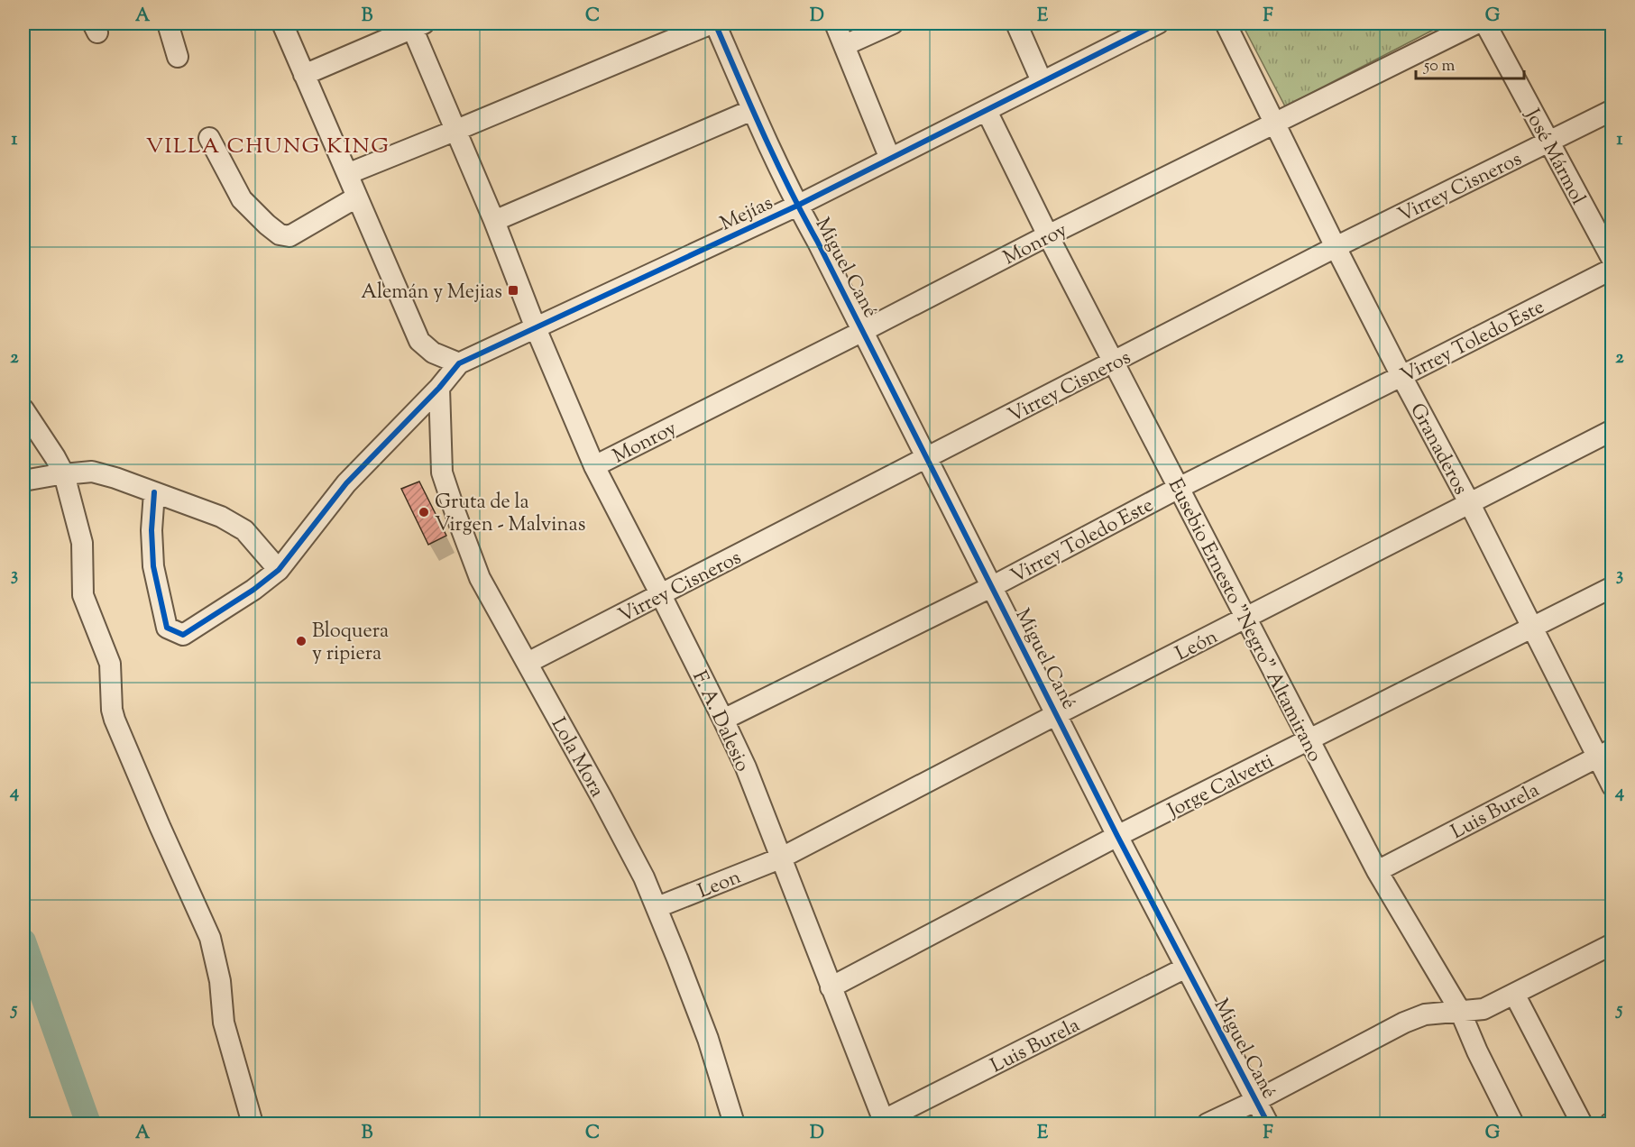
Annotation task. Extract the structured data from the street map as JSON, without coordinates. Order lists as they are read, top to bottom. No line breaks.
{"streets":{"street":["José Mármol","Virrey Cisneros","Mejías","Monroy","Miguel Cané","Virrey Toledo Este","Granaderos","Eusebio Ernesto \"Negro\" Altamirano","León","F. A. Dalesio","Lola Mora","Jorge Calvetti","Luis Burela","Leon"]},"crossings":[["José Mármol","Virrey Cisneros"],["Virrey Cisneros","Miguel Cané"],["Virrey Cisneros","Granaderos"],["Virrey Cisneros","Eusebio Ernesto \"Negro\" Altamirano"],["Virrey Cisneros","F. A. Dalesio"],["Virrey Cisneros","Lola Mora"],["Mejías","Miguel Cané"],["Mejías","Eusebio Ernesto \"Negro\" Altamirano"],["Mejías","F. A. Dalesio"],["Mejías","Lola Mora"],["Monroy","Miguel Cané"],["Monroy","Granaderos"],["Monroy","Eusebio Ernesto \"Negro\" Altamirano"],["Monroy","F. A. Dalesio"],["Miguel Cané","Virrey Toledo Este"],["Miguel Cané","León"],["Miguel Cané","Jorge Calvetti"],["Miguel Cané","Luis Burela"],["Virrey Toledo Este","Granaderos"],["Virrey Toledo Este","Eusebio Ernesto \"Negro\" Altamirano"],["Virrey Toledo Este","F. A. Dalesio"],["Granaderos","León"],["Granaderos","Jorge Calvetti"],["Granaderos","Luis Burela"],["Eusebio Ernesto \"Negro\" Altamirano","León"],["Eusebio Ernesto \"Negro\" Altamirano","Jorge Calvetti"],["Eusebio Ernesto \"Negro\" Altamirano","Luis Burela"],["León","F. A. Dalesio"],["León","Leon"],["F. A. Dalesio","Jorge Calvetti"],["F. A. Dalesio","Luis Burela"],["F. A. Dalesio","Leon"],["Lola Mora","Leon"]],"districts":["VILLA CHUNG KING"],"places":{"transit":["Alemán y Mejias"],"other":["Gruta de la Virgen - Malvinas","Bloquera y ripiera"]},"scale_bar":"50 m","grid":{"columns":["A","B","C","D","E","F","G"],"rows":["1","2","3","4","5"]}}
